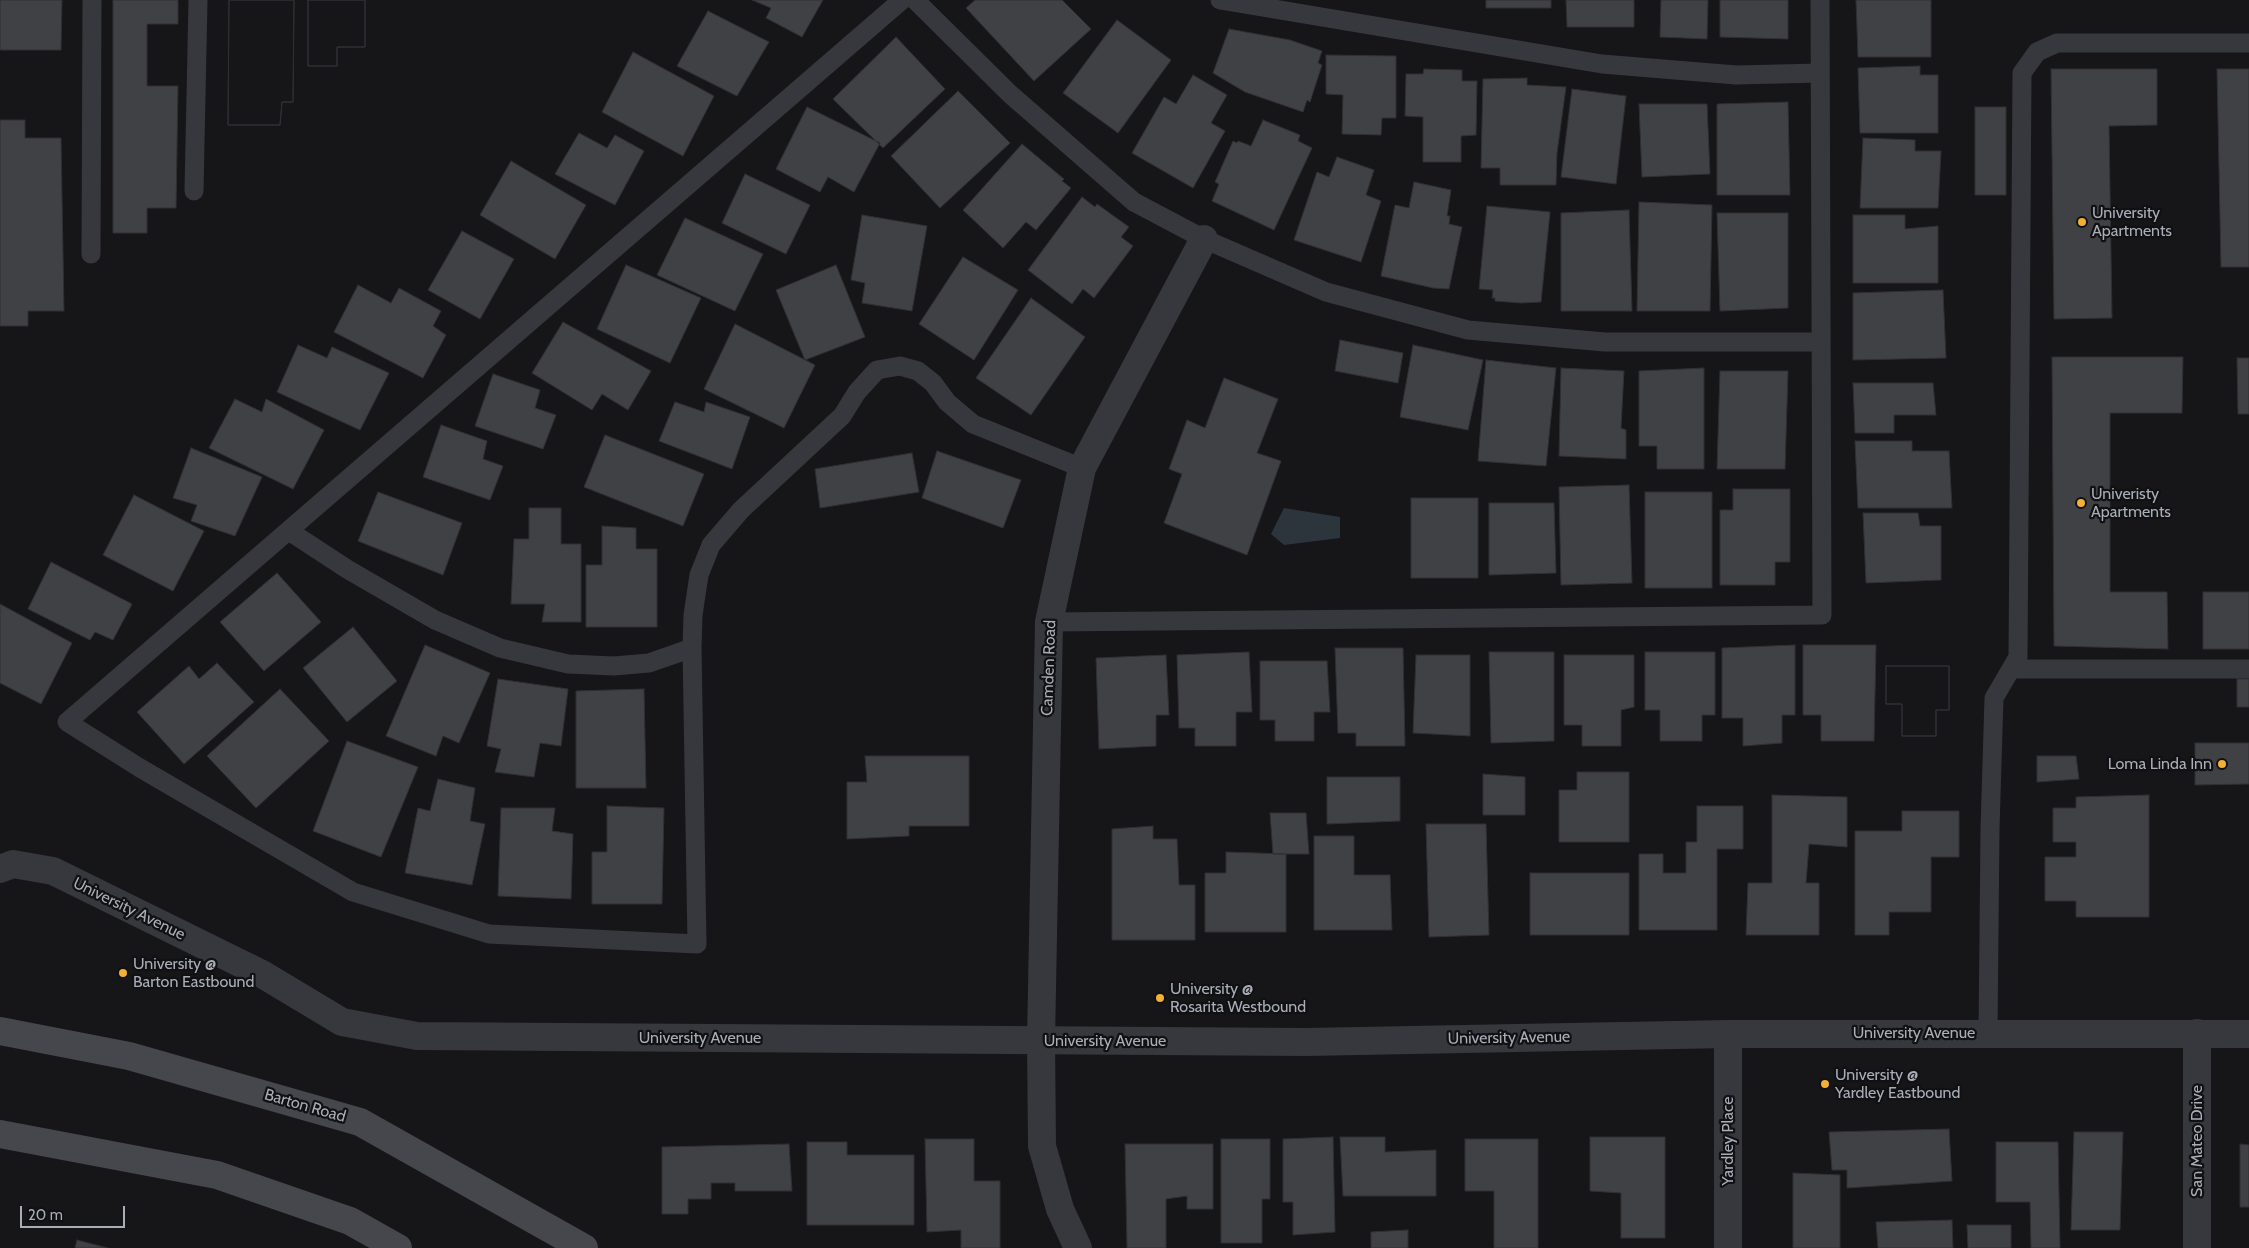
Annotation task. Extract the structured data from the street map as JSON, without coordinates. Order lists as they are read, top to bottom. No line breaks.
{"streets":{"main road":["Barton Road"],"street":["Camden Road","University Avenue","Yardley Place","San Mateo Drive"]},"crossings":[["Camden Road","University Avenue"],["University Avenue","Yardley Place"],["University Avenue","San Mateo Drive"]],"places":["University Apartments","Univeristy Apartments","Loma Linda Inn","University @ Barton Eastbound","University @ Rosarita Westbound","University @ Yardley Eastbound"],"scale_bar":"20 m"}
